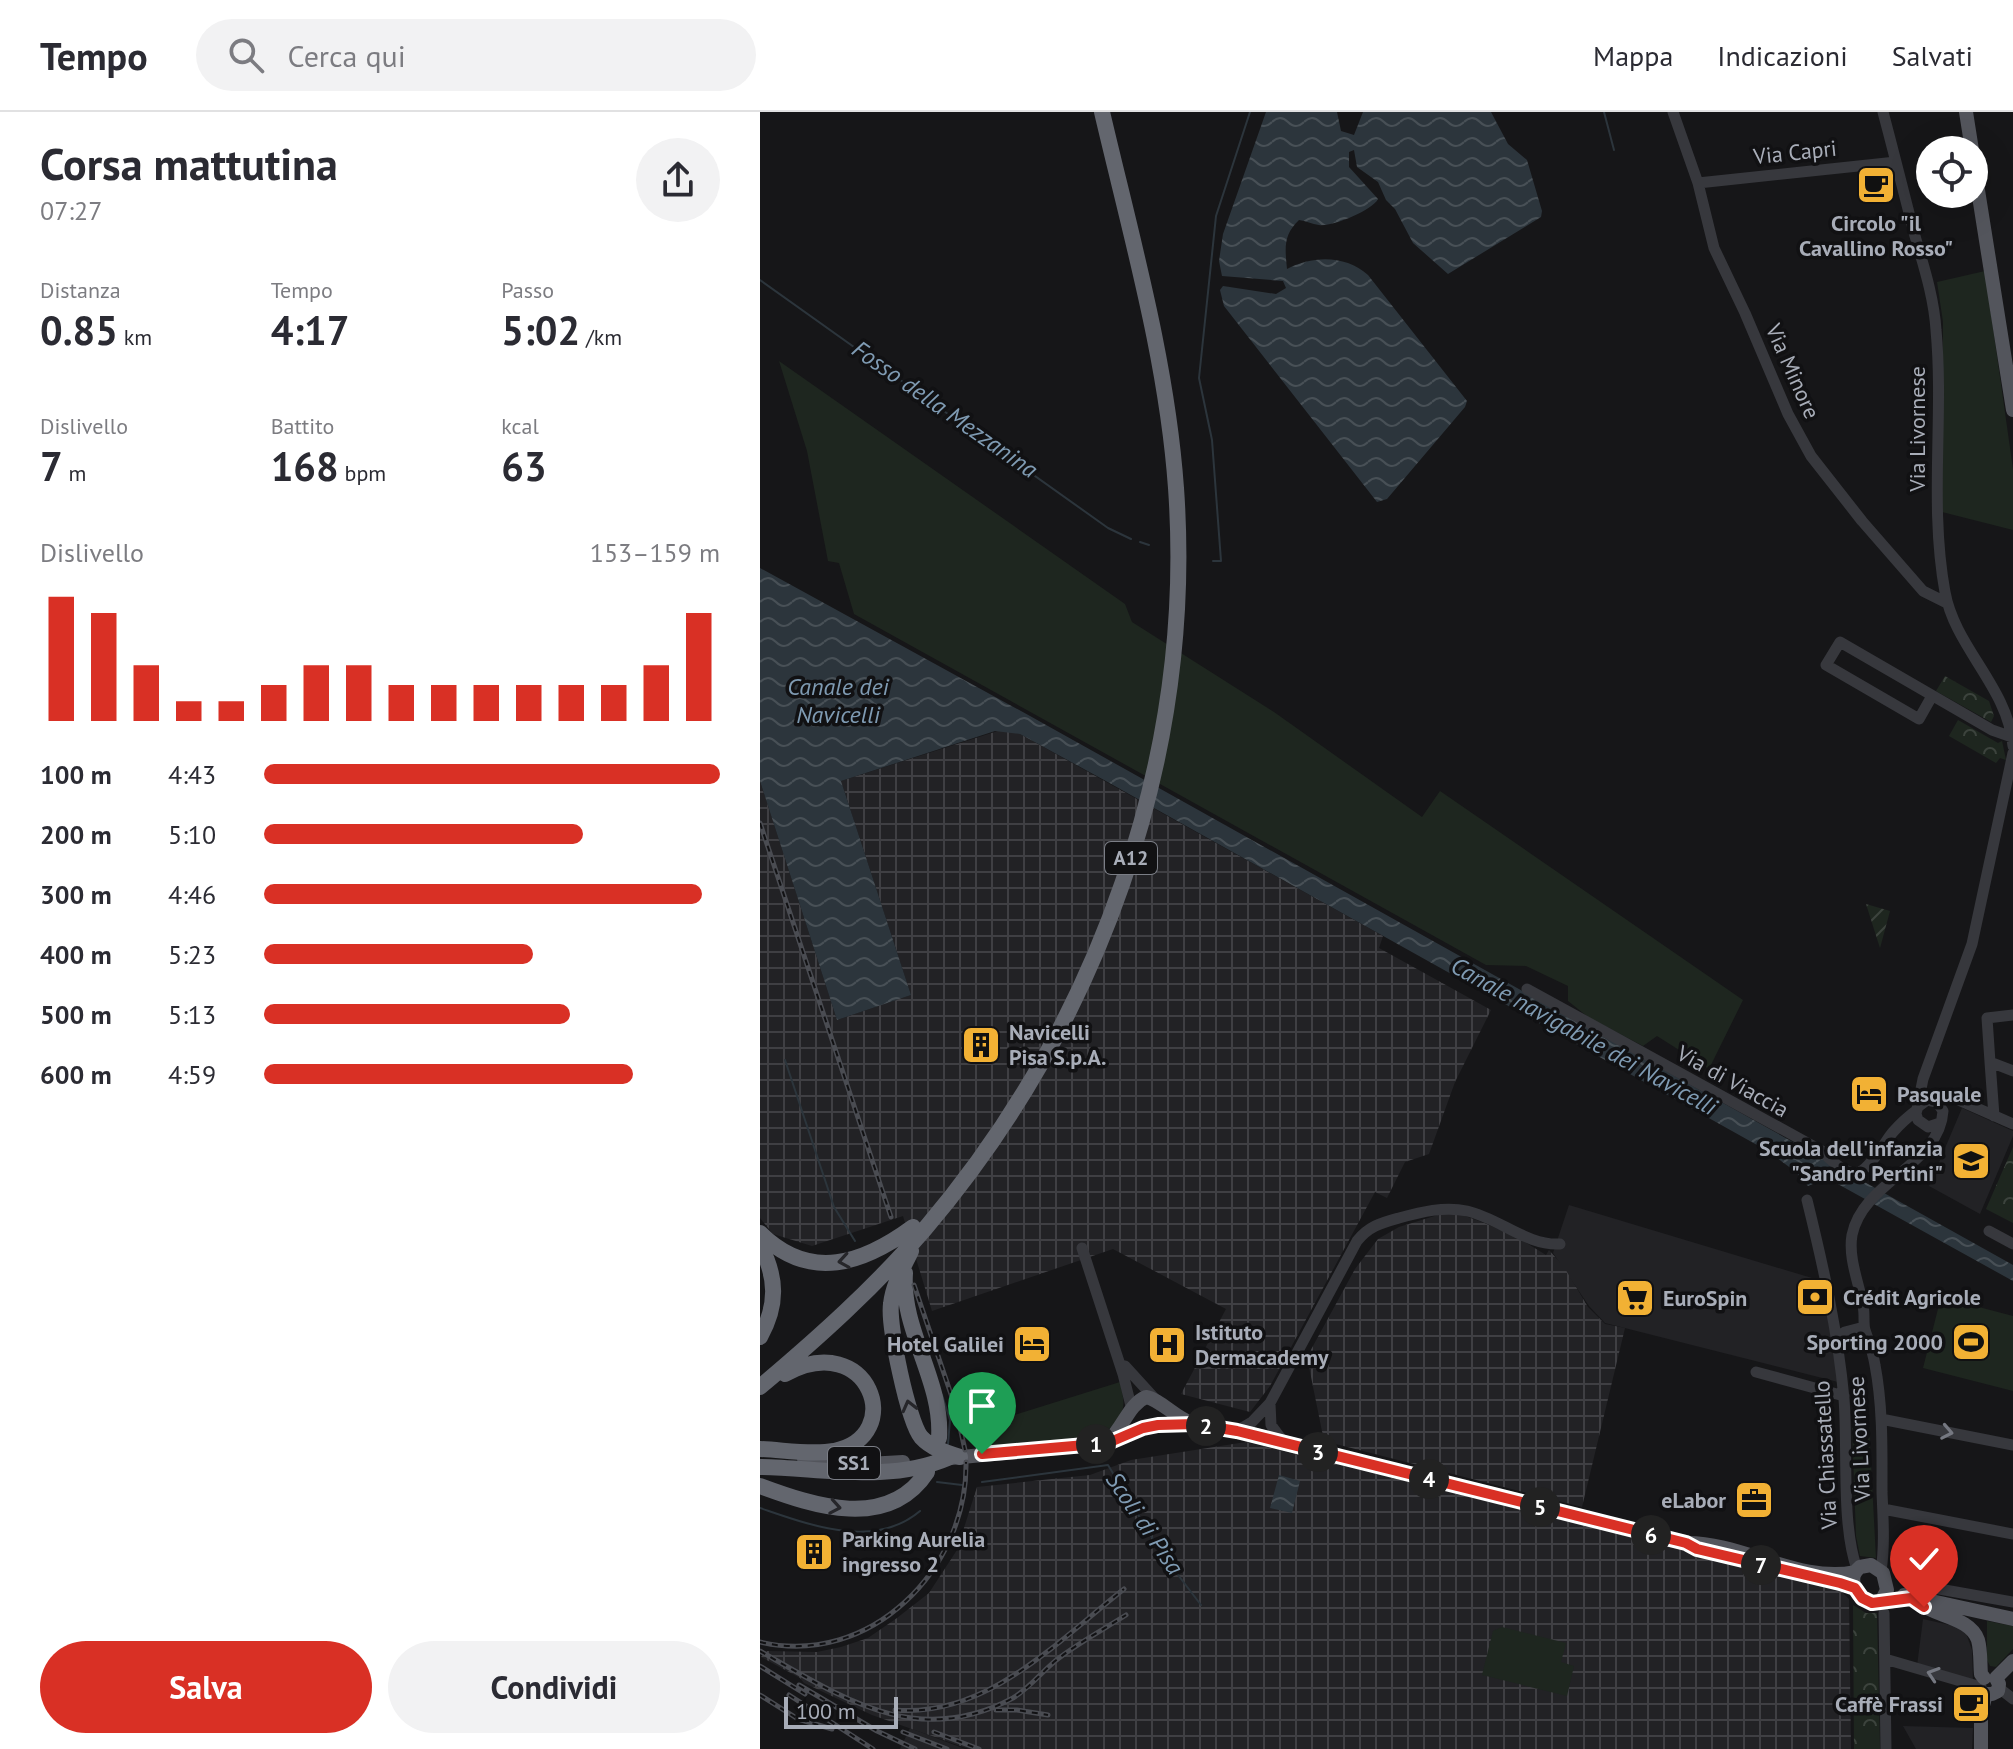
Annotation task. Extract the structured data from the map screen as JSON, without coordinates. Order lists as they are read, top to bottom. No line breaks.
{"streets":{"highway":["A12"],"main road":["SS1"],"street":["Via Capri","Via Minore","Via Livornese","Via di Viaccia","Via Chiassatello"]},"crossings":[["Via Capri","Via Minore"],["Via Capri","Via Livornese"],["Via Minore","Via Livornese"],["Via Livornese","Via di Viaccia"]],"water":["Fosso della Mezzanina","Canale dei Navicelli","Canale navigabile dei Navicelli","Scoli di Pisa"],"places":{"cafe":["Circolo \"il Cavallino Rosso\"","Caffè Frassi"],"building":["Navicelli Pisa S.p.A.","Parking Aurelia ingresso 2"],"hotel":["Pasquale","Hotel Galilei"],"school or university":["Scuola dell'infanzia \"Sandro Pertini\""],"bank":["Crédit Agricole"],"supermarket":["EuroSpin"],"sports":["Sporting 2000"],"hospital":["Istituto Dermacademy"],"office":["eLabor"]},"scale_bar":"100 m","page":{"header":"Tempo","search":"Cerca qui","nav":["Mappa","Indicazioni","Salvati"],"heading":["Corsa mattutina","07:27"],"stats":[["Distanza","0.85 km"],["Tempo","4:17"],["Passo","5:02 /km"],["Dislivello","7 m"],["Battito","168 bpm"],["kcal","63"]],"chart":["Dislivello","153–159 m"],"list":[{"name":"100 m","note":"4:43"},{"name":"200 m","note":"5:10"},{"name":"300 m","note":"4:46"},{"name":"400 m","note":"5:23"},{"name":"500 m","note":"5:13"},{"name":"600 m","note":"4:59"}],"pins":["2","1","3","4","5","6","7"],"buttons":["Salva","Condividi"],"scale":"100 m"}}
